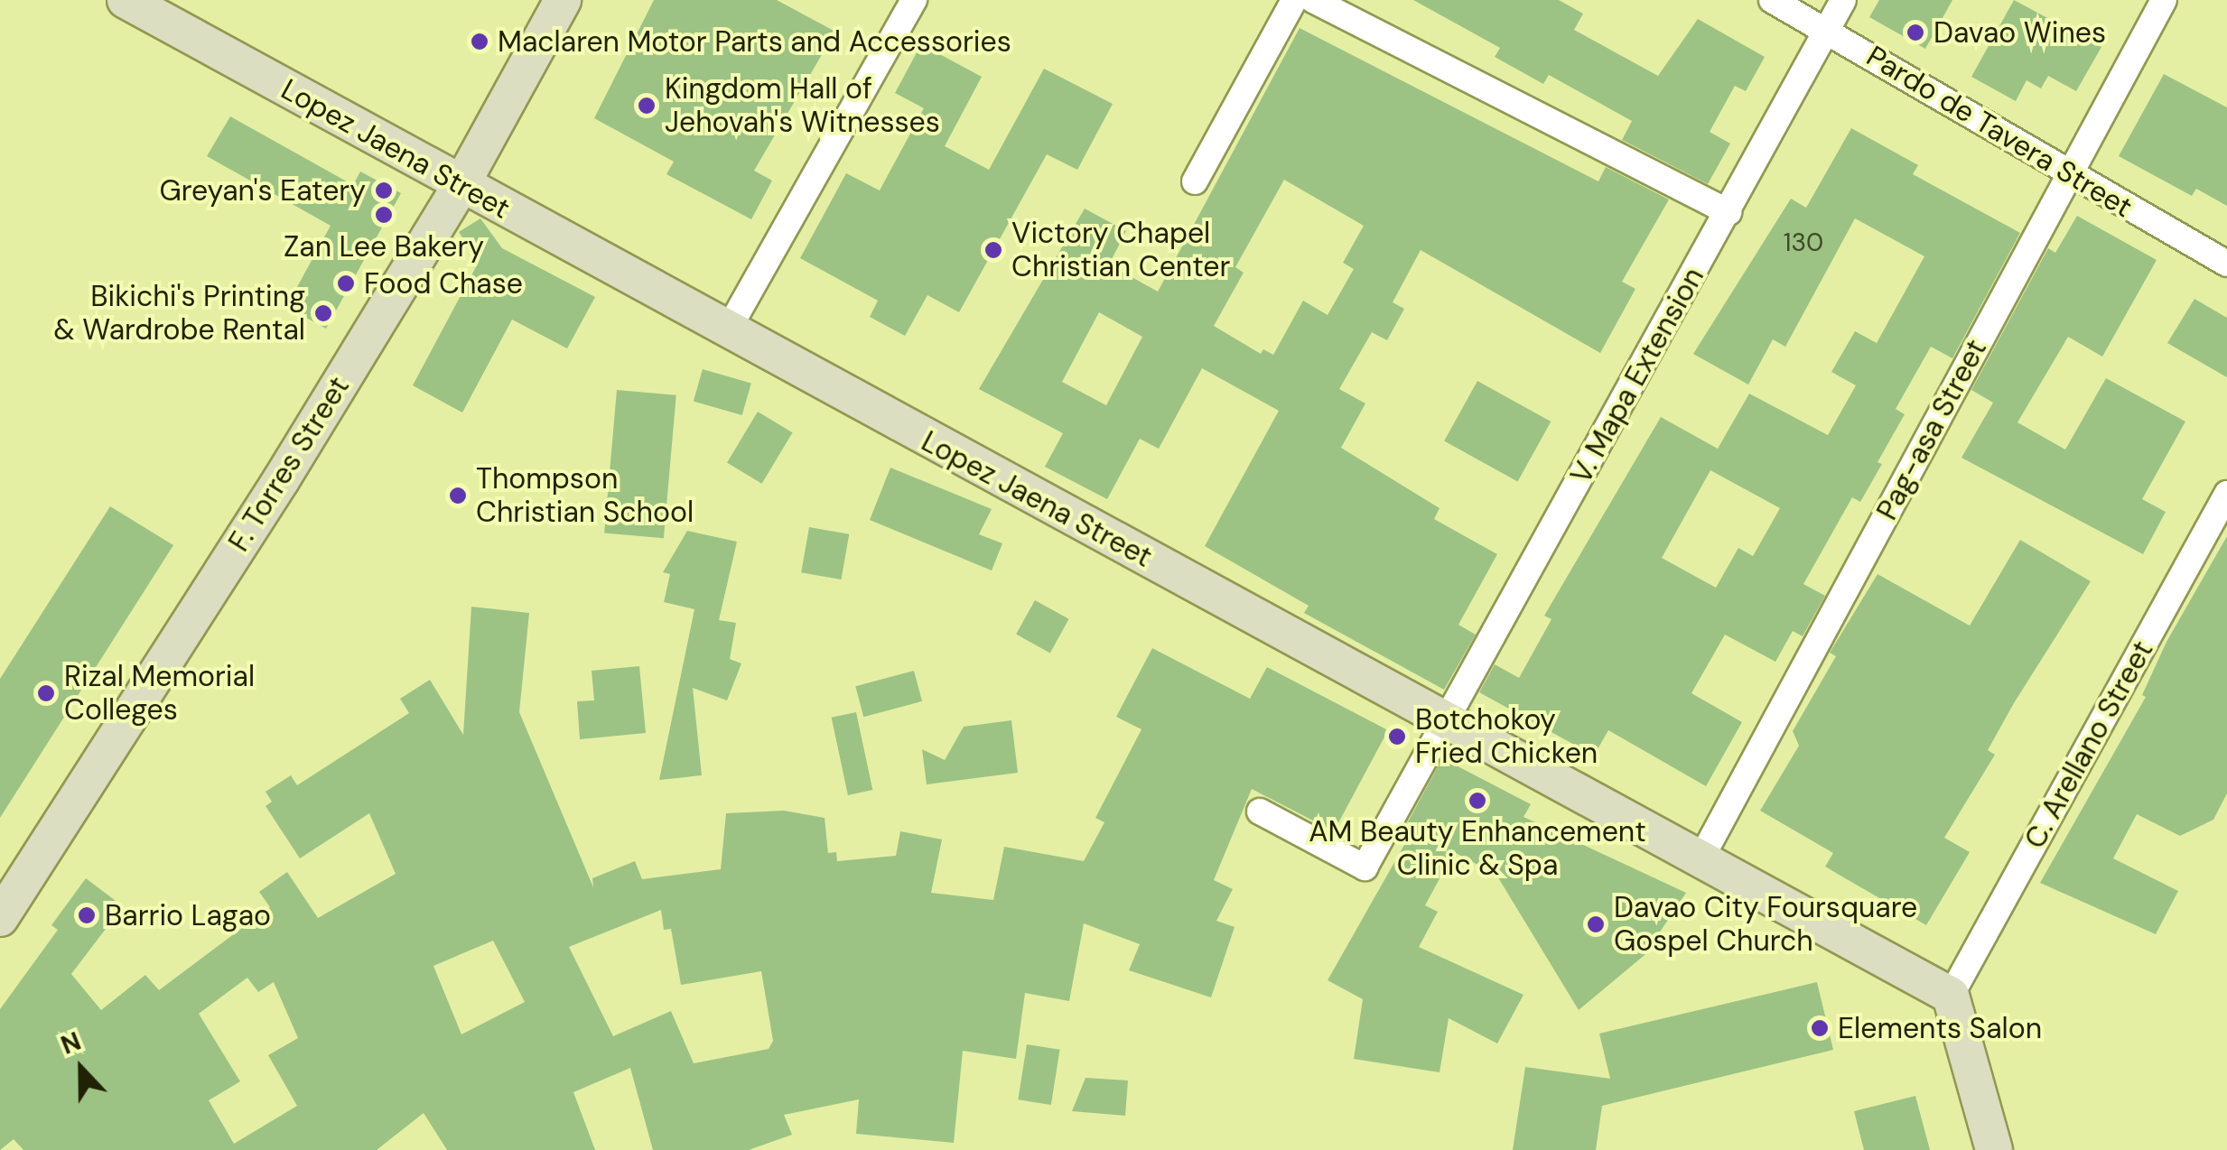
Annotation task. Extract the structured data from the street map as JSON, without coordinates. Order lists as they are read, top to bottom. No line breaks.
{"streets":{"street":["Pardo de Tavera Street","Lopez Jaena Street","V. Mapa Extension","Pag-asa Street","F. Torres Street","C. Arellano Street"]},"crossings":[["Pardo de Tavera Street","V. Mapa Extension"],["Pardo de Tavera Street","Pag-asa Street"],["Lopez Jaena Street","V. Mapa Extension"],["Lopez Jaena Street","Pag-asa Street"],["Lopez Jaena Street","F. Torres Street"],["Lopez Jaena Street","C. Arellano Street"]],"places":["Davao Wines","Maclaren Motor Parts and Accessories","Kingdom Hall of Jehovah's Witnesses","Greyan's Eatery","Zan Lee Bakery","Victory Chapel Christian Center","Food Chase","Bikichi's Printing & Wardrobe Rental","Thompson Christian School","Rizal Memorial Colleges","Botchokoy Fried Chicken","AM Beauty Enhancement Clinic & Spa","Barrio Lagao","Davao City Foursquare Gospel Church","Elements Salon"],"house_numbers":["130"],"north":"top"}
